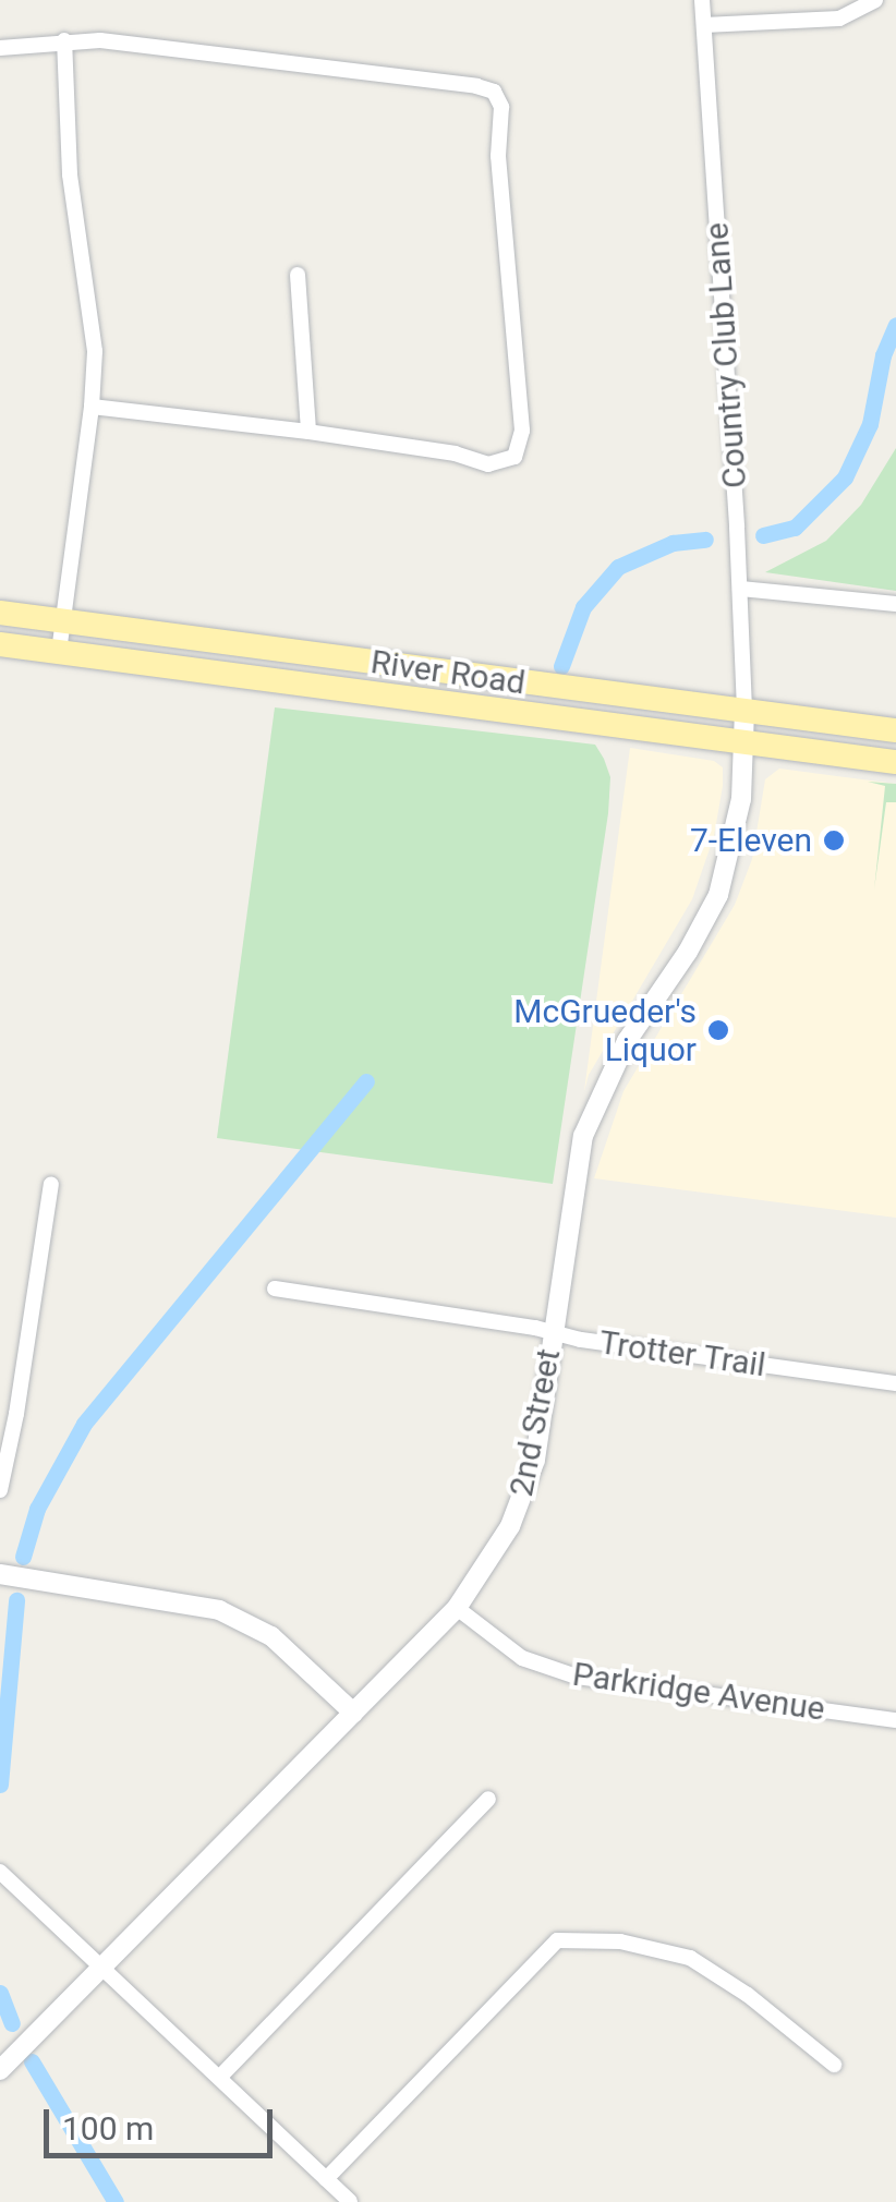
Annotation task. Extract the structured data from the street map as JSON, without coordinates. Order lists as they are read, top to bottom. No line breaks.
{"streets":{"main road":["River Road"],"street":["Country Club Lane","Trotter Trail","2nd Street","Parkridge Avenue"]},"crossings":[["Country Club Lane","River Road"],["Country Club Lane","2nd Street"],["River Road","2nd Street"],["Trotter Trail","2nd Street"],["2nd Street","Parkridge Avenue"]],"places":["7-Eleven","McGrueder's Liquor"],"scale_bar":"100 m"}
